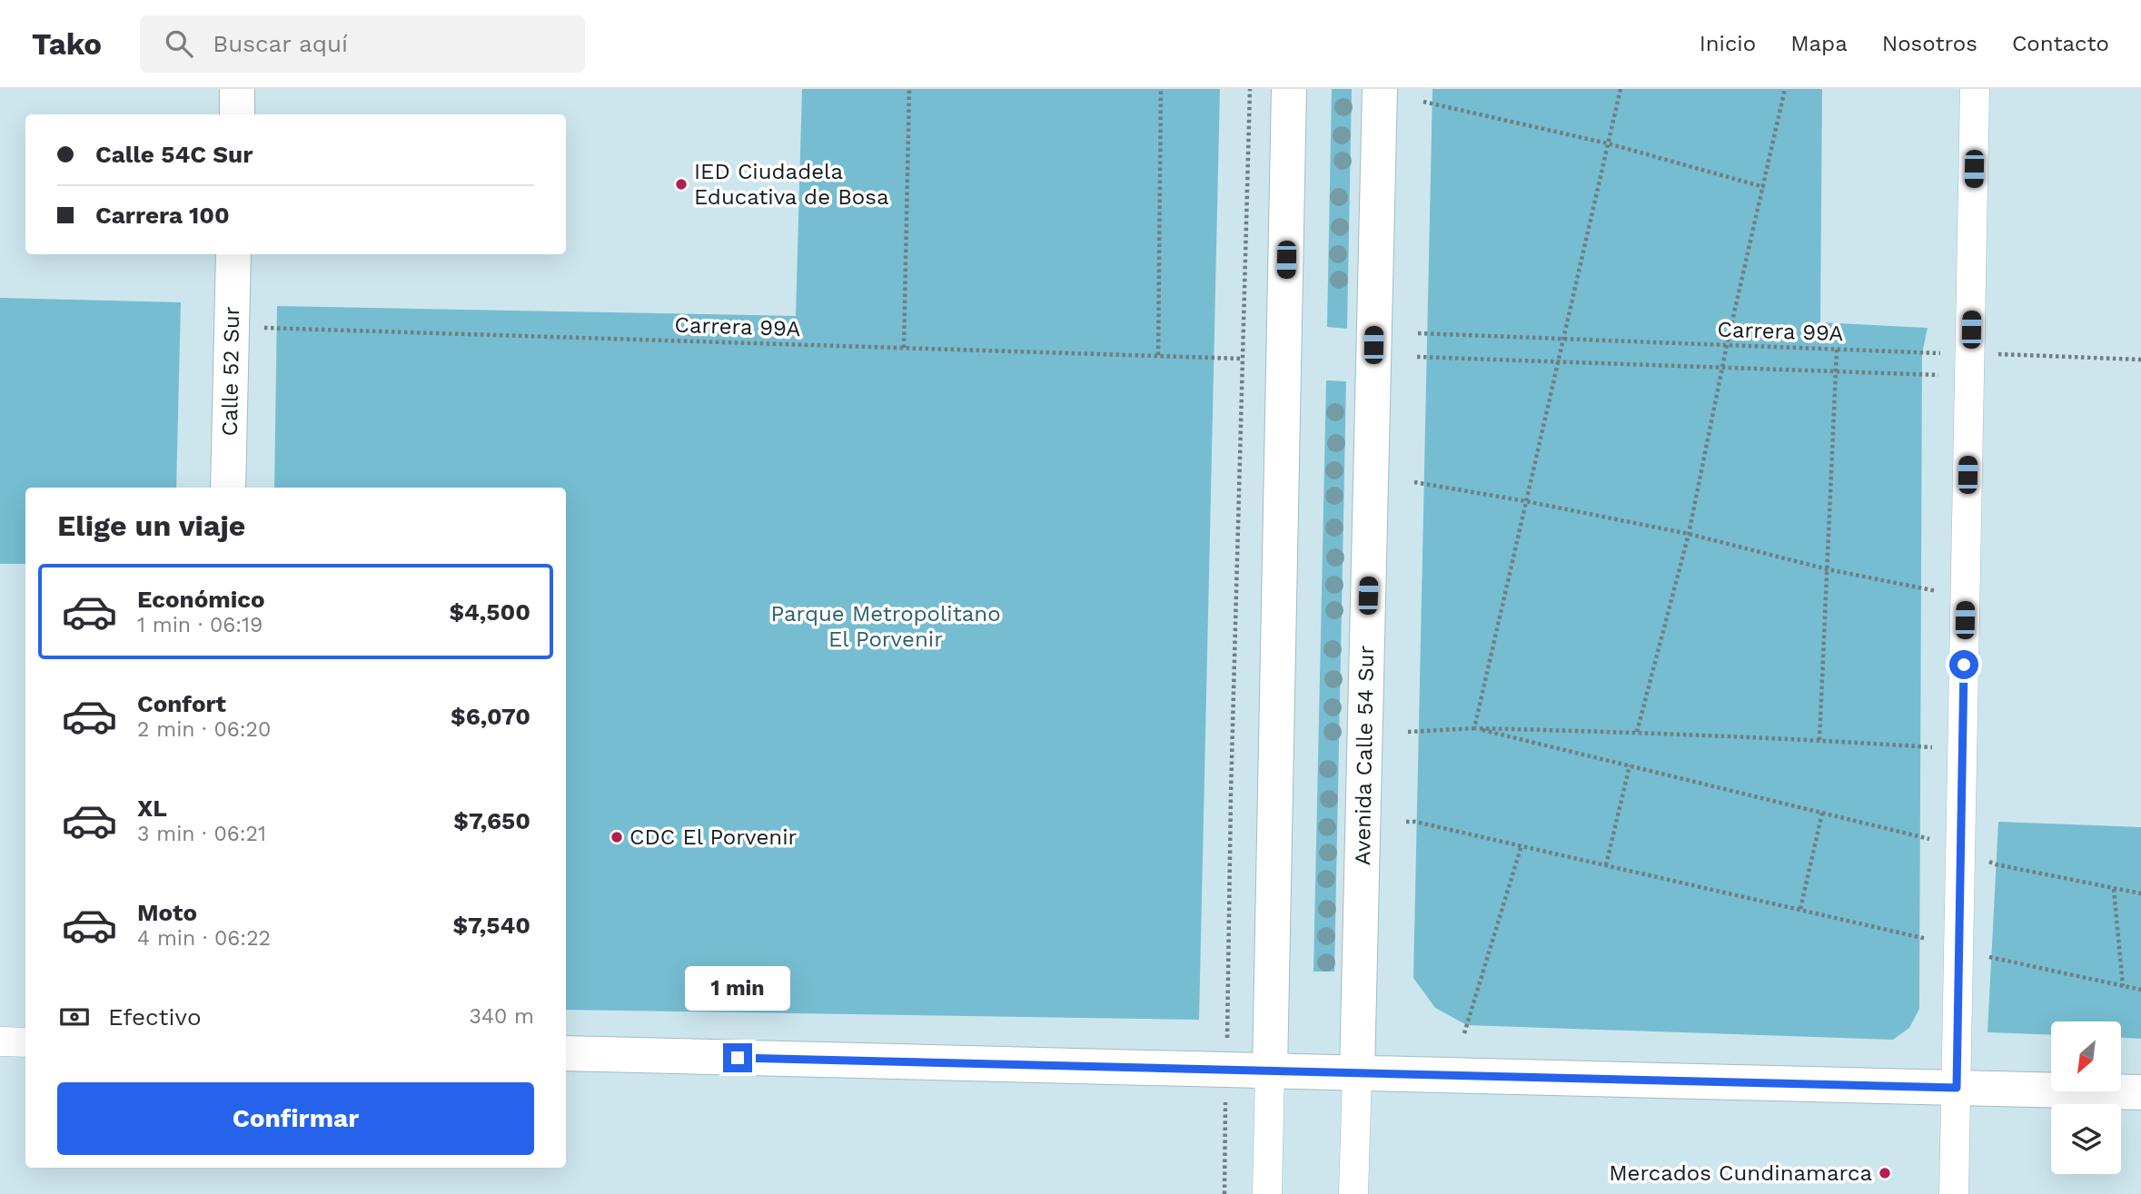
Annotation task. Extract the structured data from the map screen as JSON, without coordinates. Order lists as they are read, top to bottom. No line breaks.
{"streets":{"street":["Calle 52 Sur","Avenida Calle 54 Sur"],"path":["Carrera 99A"]},"crossings":[["Carrera 99A","Calle 52 Sur"]],"parks":["Parque Metropolitano El Porvenir"],"places":["IED Ciudadela Educativa de Bosa","CDC El Porvenir","Mercados Cundinamarca"],"north":"bottom left","page":{"header":"Tako","search":"Buscar aquí","nav":["Inicio","Mapa","Nosotros","Contacto"],"banner":["Calle 54C Sur","Carrera 100"],"heading":"Elige un viaje","list":[{"name":"Económico","note":"1 min · 06:19","value":"$4,500"},{"name":"Confort","note":"2 min · 06:20","value":"$6,070"},{"name":"XL","note":"3 min · 06:21","value":"$7,650"},{"name":"Moto","note":"4 min · 06:22","value":"$7,540"}],"bubble":"1 min","pay":["Efectivo","340 m"],"buttons":"Confirmar"}}
